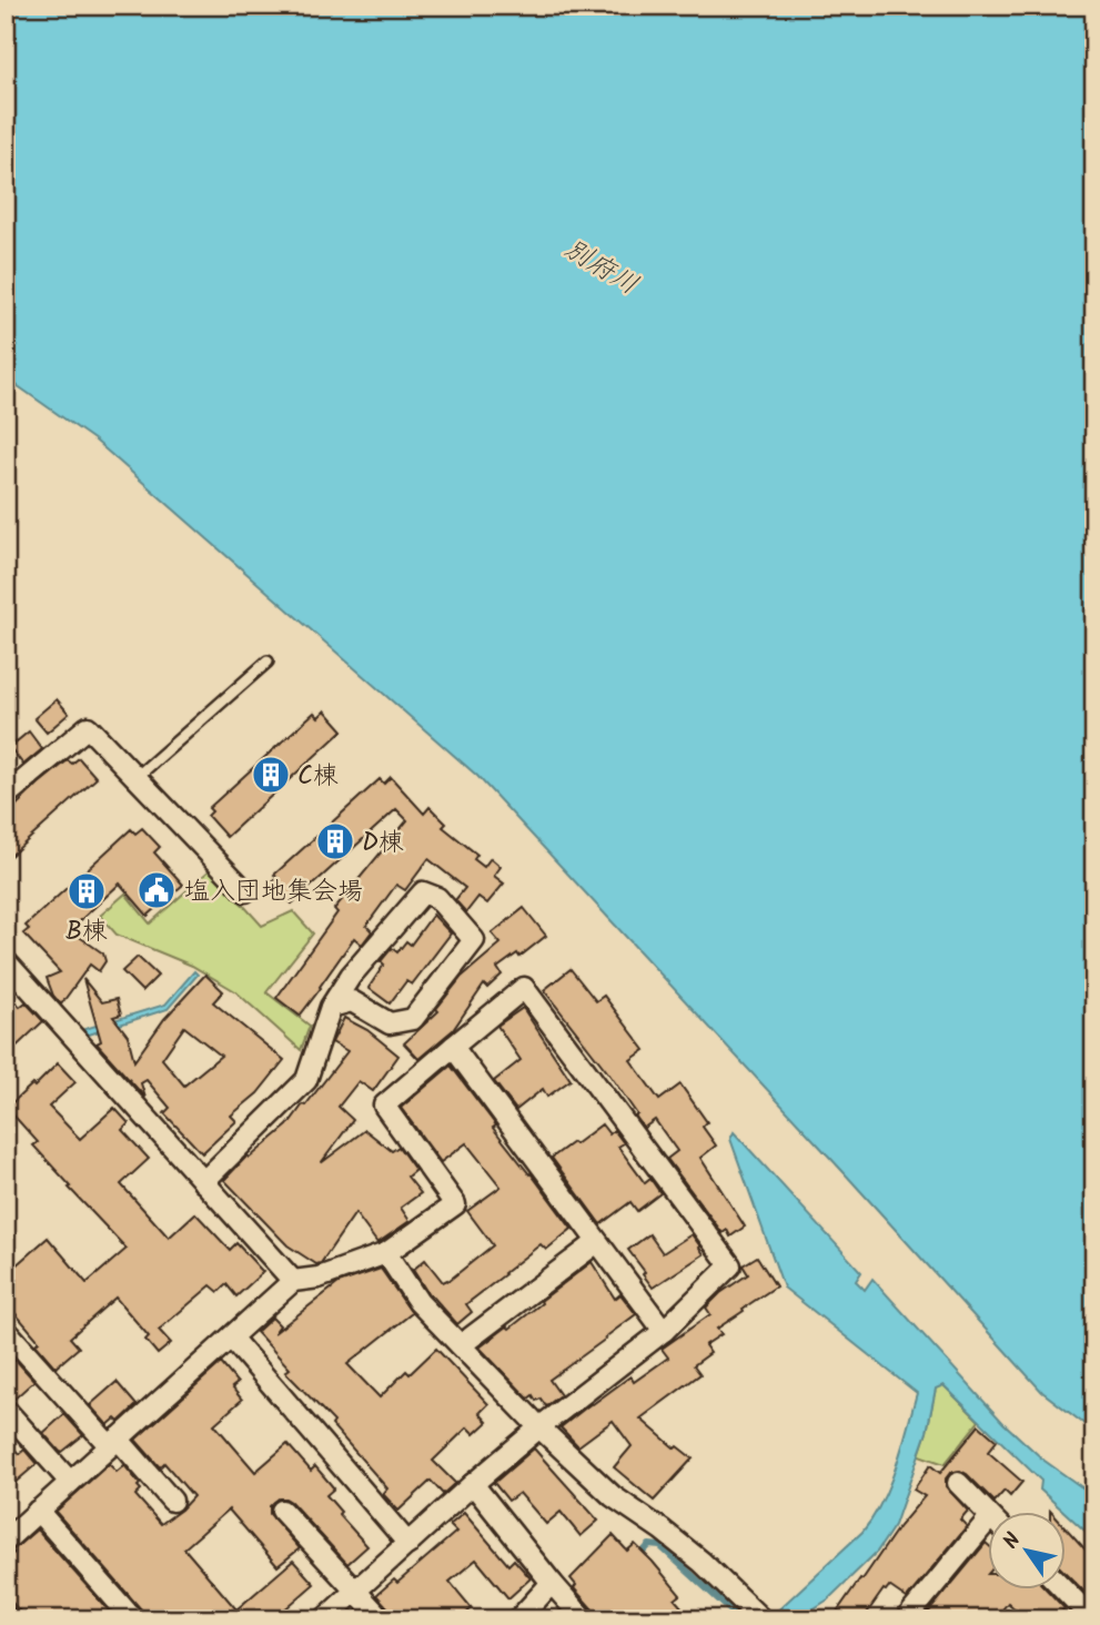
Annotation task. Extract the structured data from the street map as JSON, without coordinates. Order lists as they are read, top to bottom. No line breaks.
{"water":["別府川"],"places":{"building":["C棟","D棟","B棟"],"public building":["塩入団地集会場"]},"north":"top left"}
